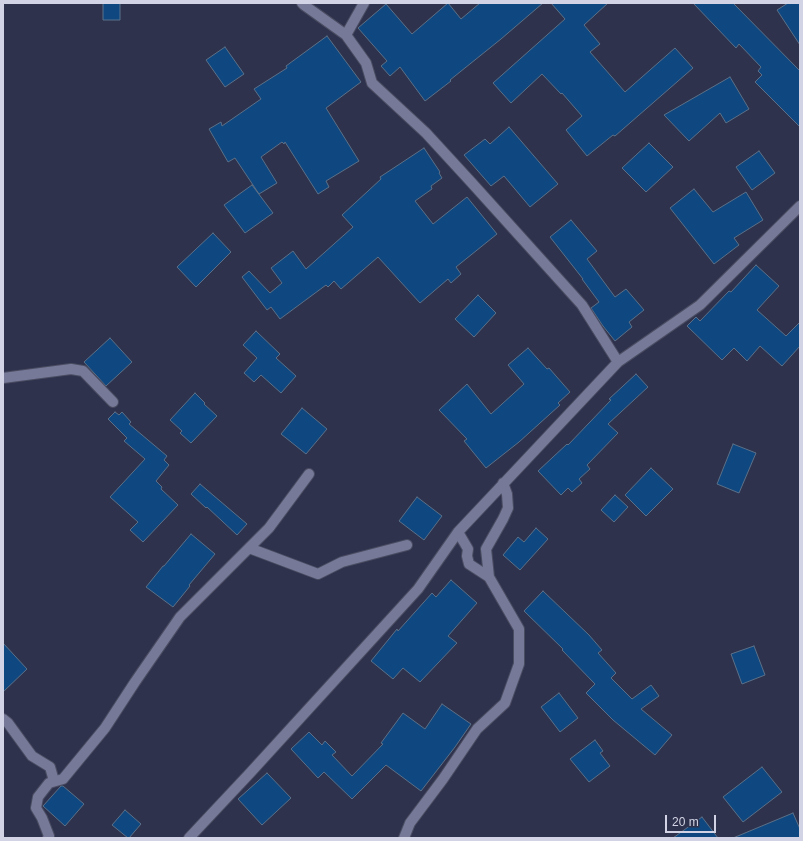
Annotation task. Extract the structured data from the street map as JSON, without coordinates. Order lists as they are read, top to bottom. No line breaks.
{"scale_bar":"20 m"}
